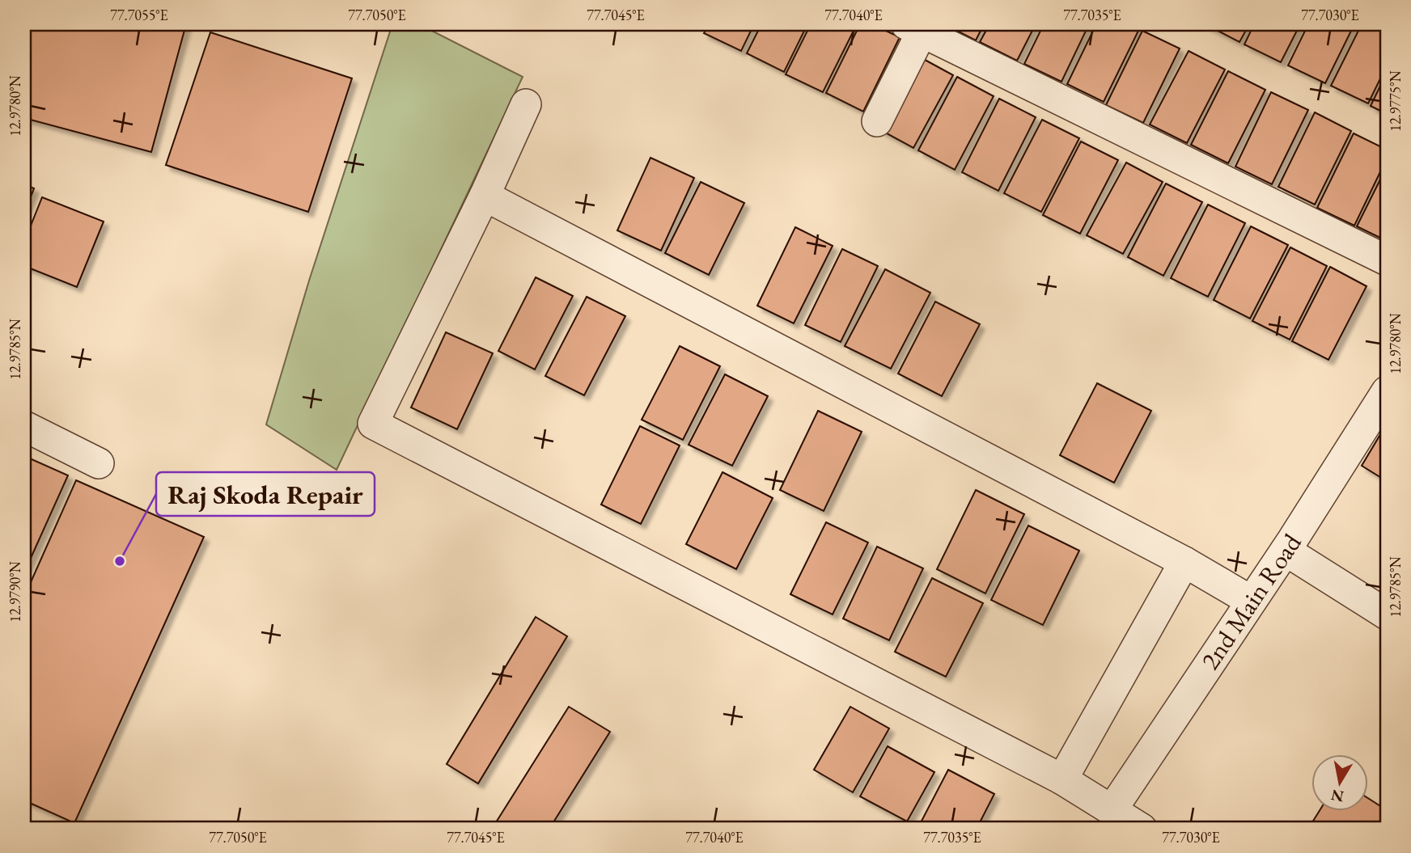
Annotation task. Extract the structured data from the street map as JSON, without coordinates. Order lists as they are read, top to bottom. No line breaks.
{"streets":{"street":["2nd Main Road"]},"places":["Raj Skoda Repair"],"north":"bottom","coordinates":["77.7055°E","77.7050°E","77.7045°E","77.7040°E","77.7035°E","77.7030°E","12.9775°N","12.9780°N","12.9785°N","12.9790°N"]}
